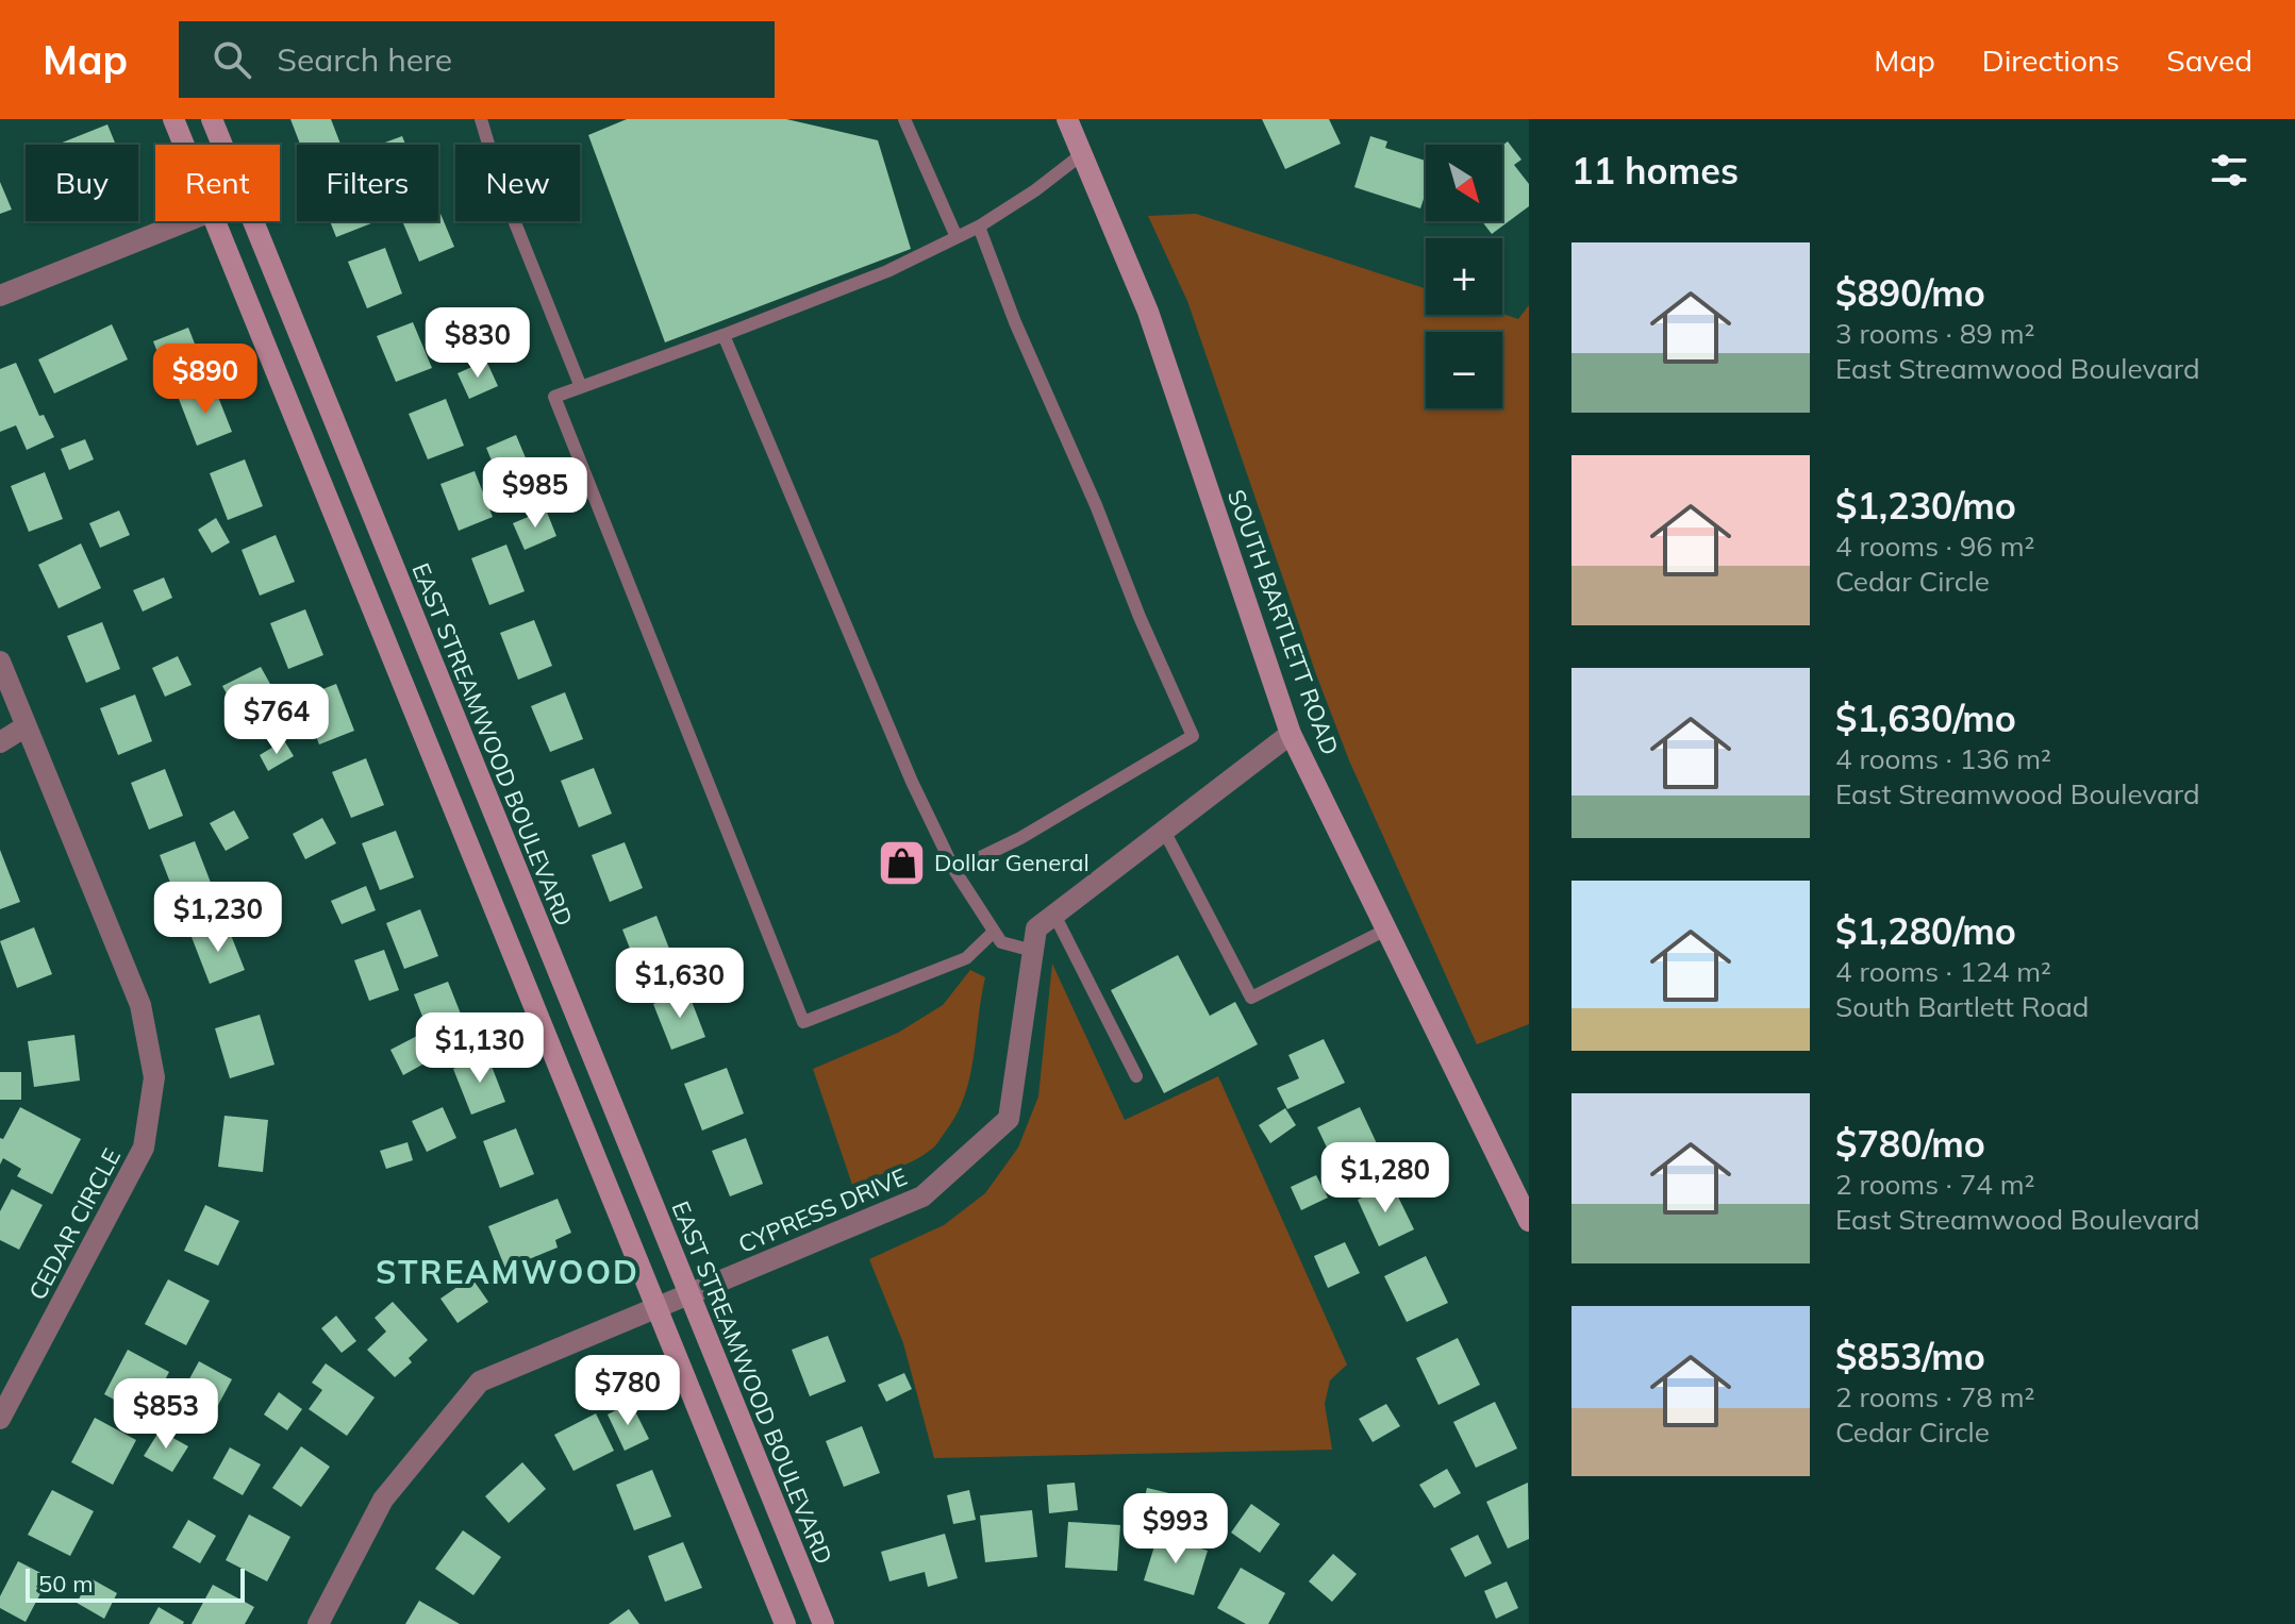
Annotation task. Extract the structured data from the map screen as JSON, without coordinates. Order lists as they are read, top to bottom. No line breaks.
{"streets":{"street":["SOUTH BARTLETT ROAD","EAST STREAMWOOD BOULEVARD","CYPRESS DRIVE","CEDAR CIRCLE"]},"crossings":[["SOUTH BARTLETT ROAD","CYPRESS DRIVE"],["EAST STREAMWOOD BOULEVARD","CYPRESS DRIVE"]],"districts":["STREAMWOOD"],"places":{"shop":["Dollar General"]},"scale_bar":"50 m","north":"bottom right","page":{"header":"Map","search":"Search here","nav":["Map","Directions","Saved"],"heading":"11 homes","map_buttons":["+","−"],"chip":["Buy","Rent","Filters","New"],"list":[{"name":"$890/mo","note":"3 rooms · 89 m² · East Streamwood Boulevard"},{"name":"$1,230/mo","note":"4 rooms · 96 m² · Cedar Circle"},{"name":"$1,630/mo","note":"4 rooms · 136 m² · East Streamwood Boulevard"},{"name":"$1,280/mo","note":"4 rooms · 124 m² · South Bartlett Road"},{"name":"$780/mo","note":"2 rooms · 74 m² · East Streamwood Boulevard"},{"name":"$853/mo","note":"2 rooms · 78 m² · Cedar Circle"}],"price":["$830","$890","$985","$764","$1,230","$1,630","$1,130","$1,280","$780","$853","$993"],"scale":"50 m"}}
